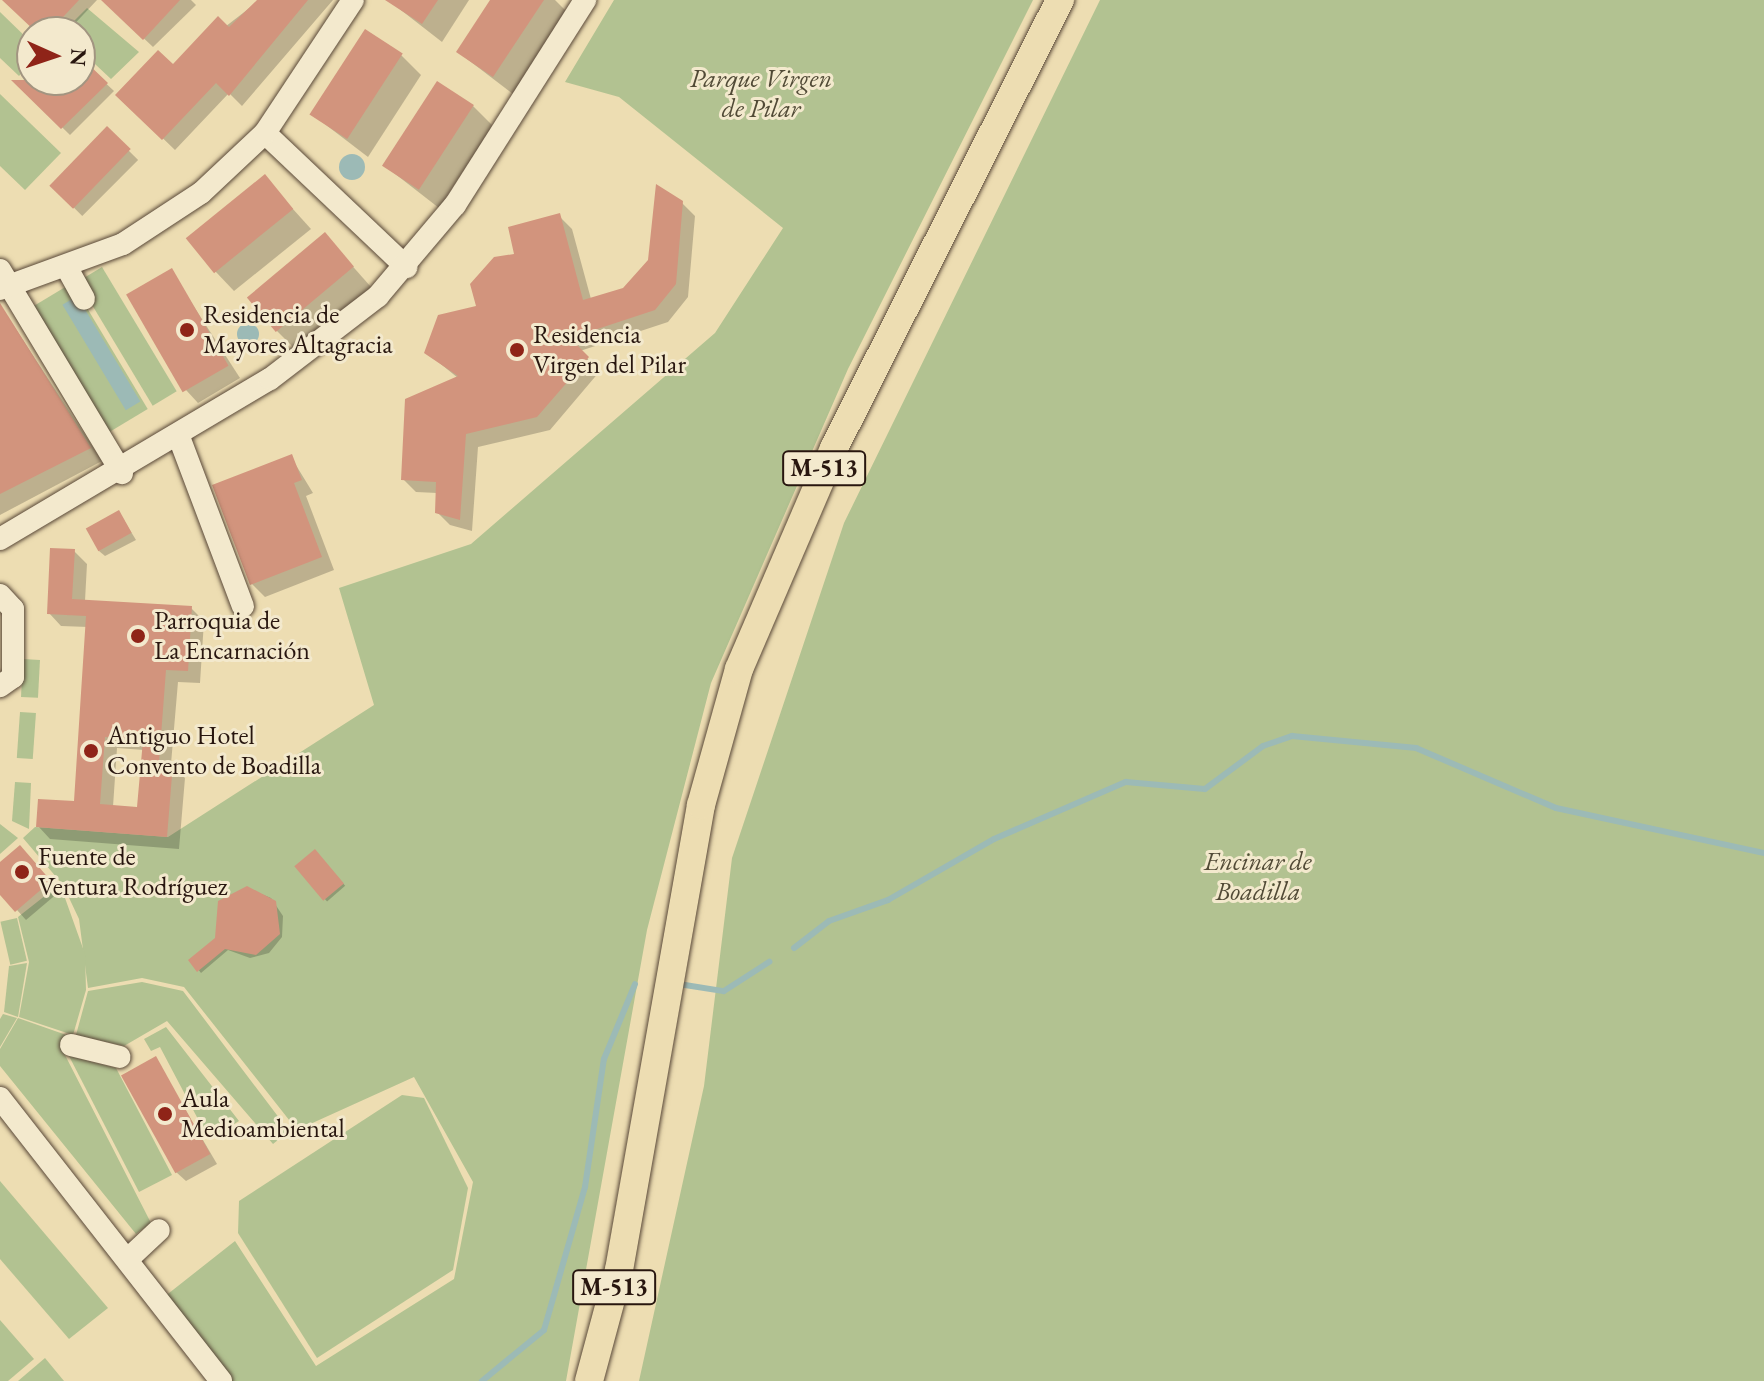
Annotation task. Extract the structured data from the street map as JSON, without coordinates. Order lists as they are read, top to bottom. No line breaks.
{"streets":{"main road":["M-513"]},"parks":["Parque Virgen de Pilar","Encinar de Boadilla"],"places":["Residencia de Mayores Altagracia","Residencia Virgen del Pilar","Parroquia de La Encarnación","Antiguo Hotel Convento de Boadilla","Fuente de Ventura Rodríguez","Aula Medioambiental"],"north":"right"}
